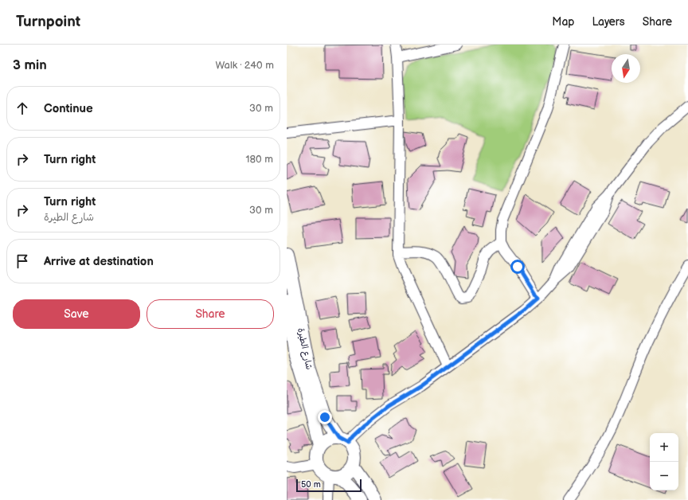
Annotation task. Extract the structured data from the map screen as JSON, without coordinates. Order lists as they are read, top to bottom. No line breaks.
{"streets":{"main road":["شارع الطيرة"]},"scale_bar":"50 m","north":"bottom","page":{"header":"Turnpoint","nav":["Map","Layers","Share"],"heading":["3 min","Walk · 240 m"],"list":[["Continue","30 m"],["Turn right","180 m"],["Turn right","شارع الطيرة","30 m"],"Arrive at destination"],"buttons":["Save","Share"],"map_buttons":["+","−"],"scale":"50 m"}}
